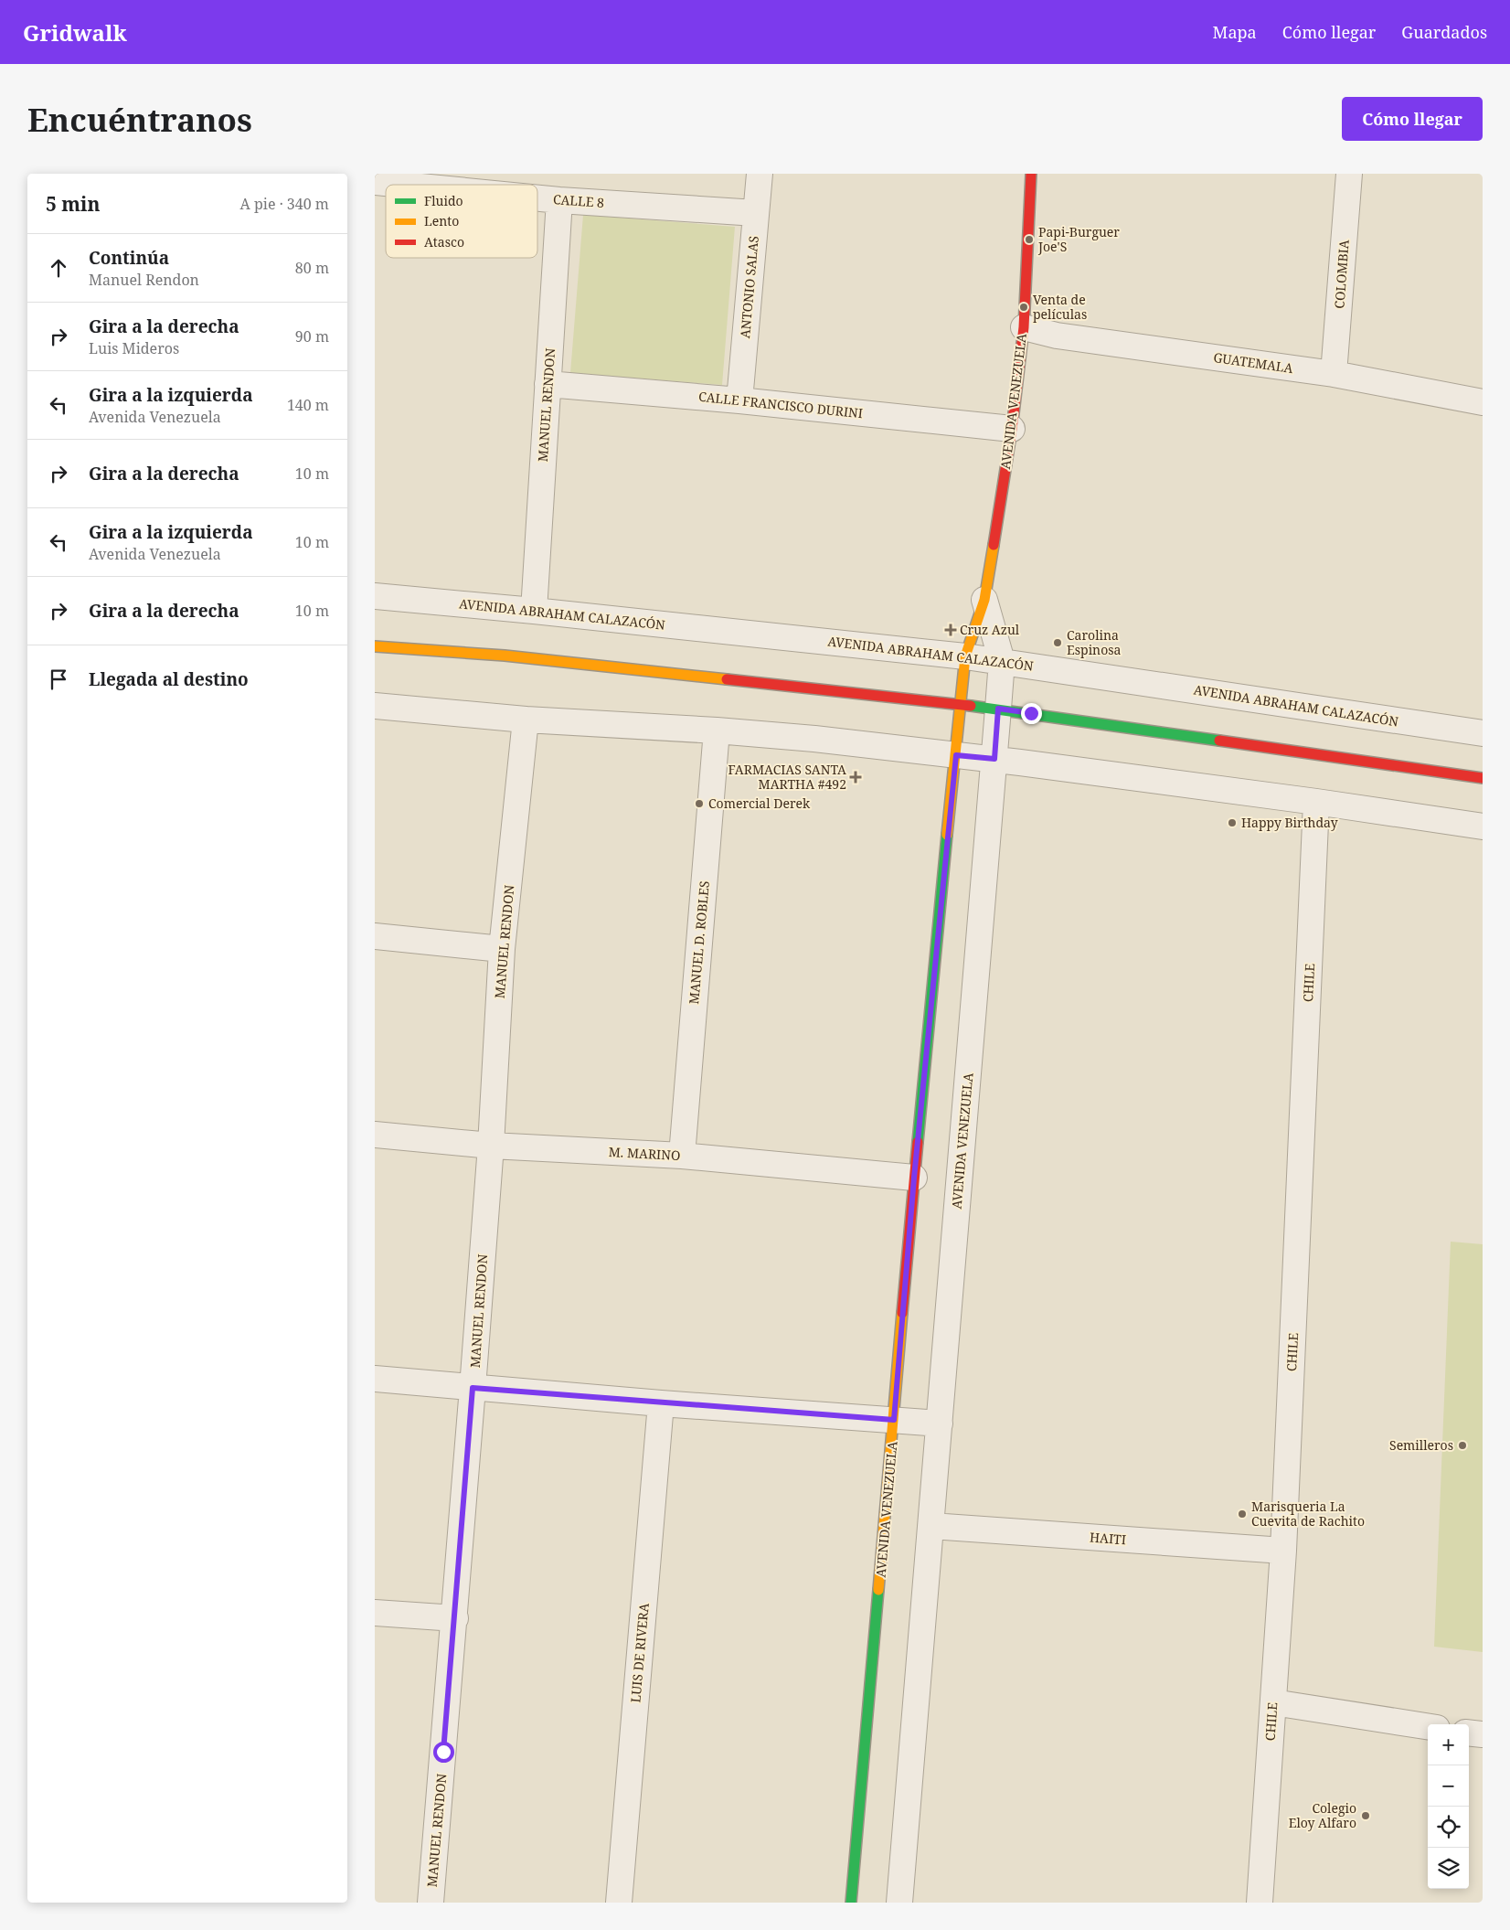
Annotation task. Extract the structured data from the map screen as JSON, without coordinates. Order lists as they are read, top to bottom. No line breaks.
{"streets":{"street":["CALLE 8","COLOMBIA","ANTONIO SALAS","GUATEMALA","AVENIDA VENEZUELA","MANUEL RENDON","CALLE FRANCISCO DURINI","AVENIDA ABRAHAM CALAZACÓN","MANUEL D. ROBLES","CHILE","M. MARINO","HAITI","LUIS DE RIVERA"]},"crossings":[["CALLE 8","ANTONIO SALAS"],["CALLE 8","MANUEL RENDON"],["COLOMBIA","GUATEMALA"],["ANTONIO SALAS","CALLE FRANCISCO DURINI"],["GUATEMALA","AVENIDA VENEZUELA"],["AVENIDA VENEZUELA","CALLE FRANCISCO DURINI"],["AVENIDA VENEZUELA","AVENIDA ABRAHAM CALAZACÓN"],["AVENIDA VENEZUELA","M. MARINO"],["AVENIDA VENEZUELA","HAITI"],["MANUEL RENDON","CALLE FRANCISCO DURINI"],["MANUEL RENDON","AVENIDA ABRAHAM CALAZACÓN"],["MANUEL RENDON","M. MARINO"],["MANUEL D. ROBLES","M. MARINO"],["CHILE","HAITI"]],"places":{"other":["Papi-Burguer Joe'S","Venta de películas","Carolina Espinosa","Comercial Derek","Happy Birthday","Semilleros","Marisqueria La Cuevita de Rachito","Colegio Eloy Alfaro"],"health":["Cruz Azul","FARMACIAS SANTA MARTHA #492"]},"legend":["Fluido","Lento","Atasco"],"page":{"header":"Gridwalk","nav":["Mapa","Cómo llegar","Guardados"],"buttons":"Cómo llegar","title":"Encuéntranos","heading":["5 min","A pie · 340 m"],"list":[["Continúa","Manuel Rendon","80 m"],["Gira a la derecha","Luis Mideros","90 m"],["Gira a la izquierda","Avenida Venezuela","140 m"],["Gira a la derecha","10 m"],["Gira a la izquierda","Avenida Venezuela","10 m"],["Gira a la derecha","10 m"],"Llegada al destino"],"map_buttons":["+","−"]}}
